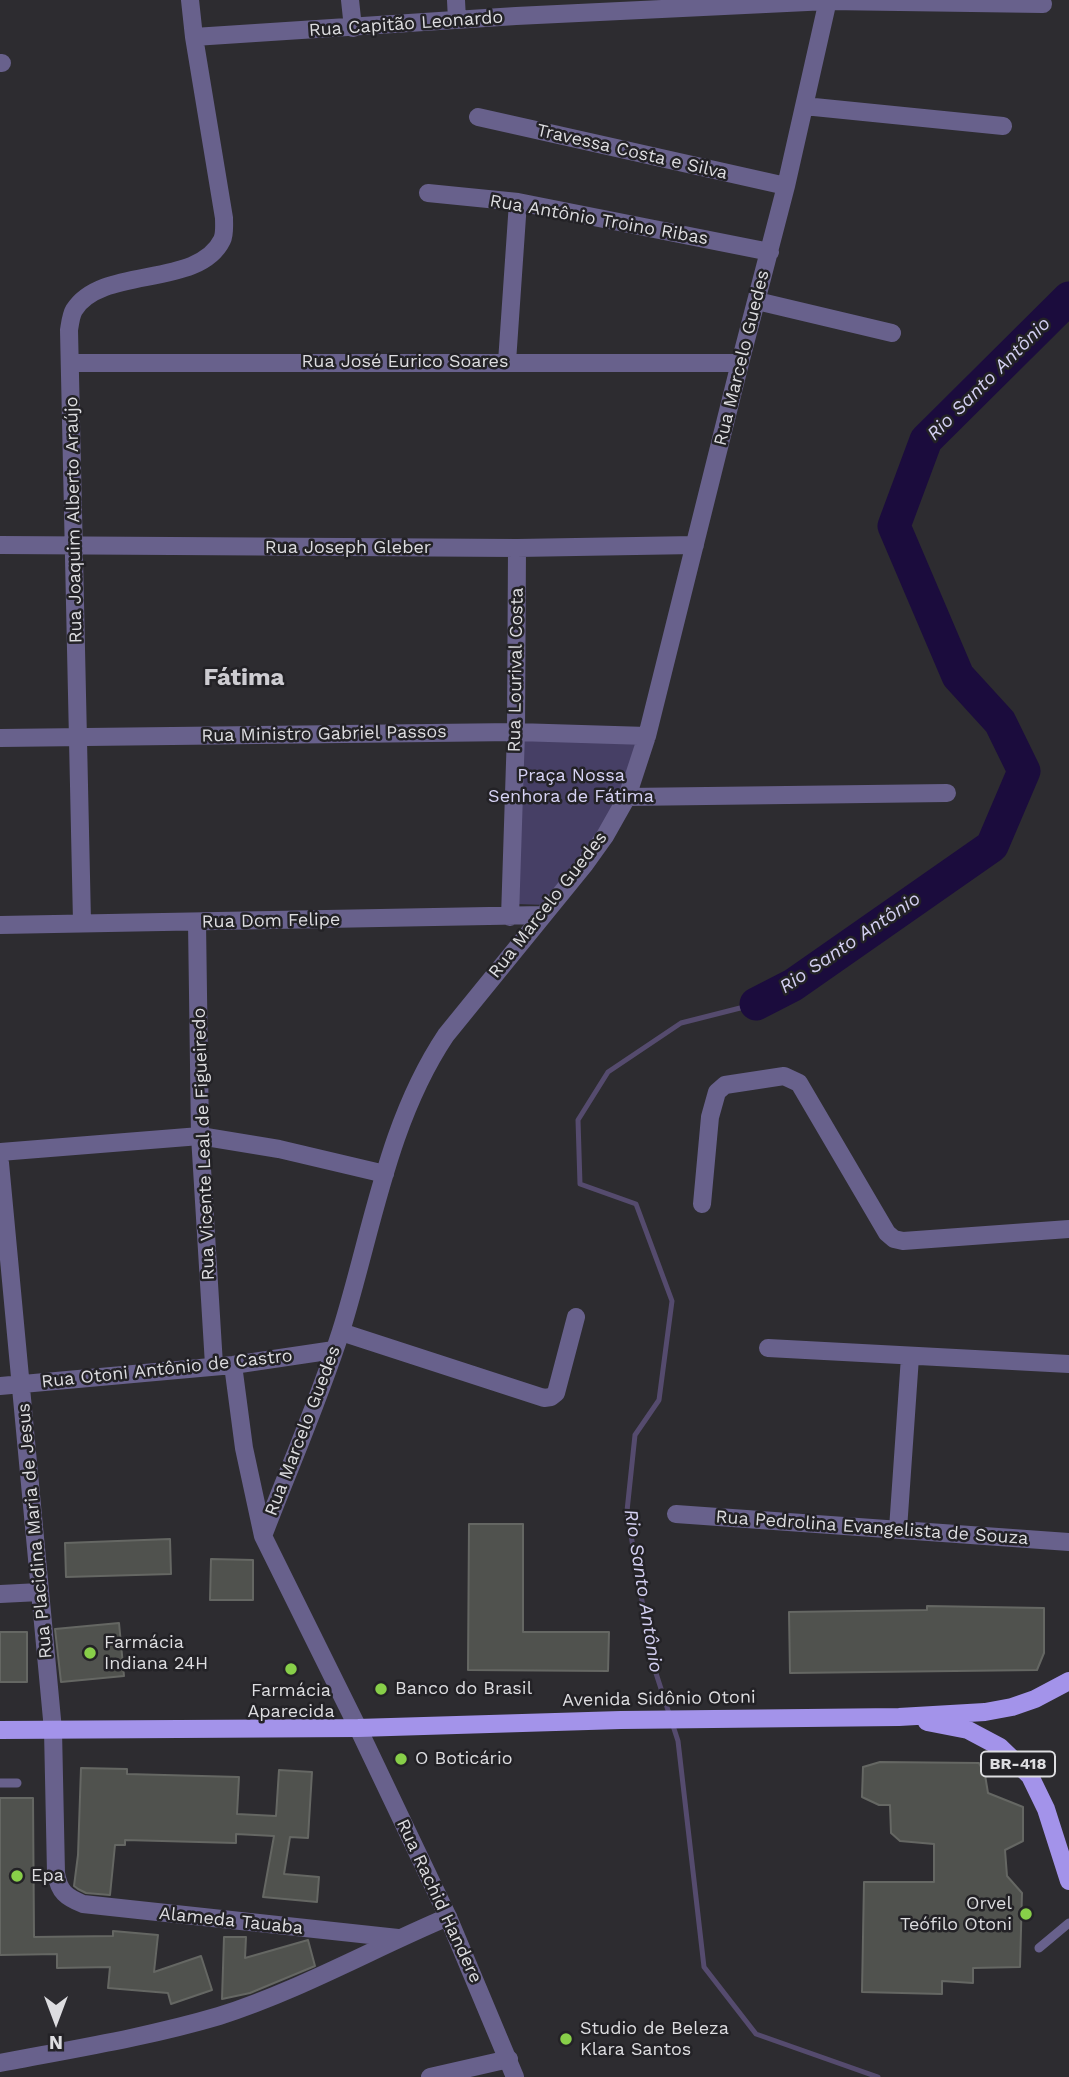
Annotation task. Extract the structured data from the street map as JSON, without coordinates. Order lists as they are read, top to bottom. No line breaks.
{"streets":{"main road":["Avenida Sidônio Otoni","BR-418"],"street":["Rua Capitão Leonardo","Travessa Costa e Silva","Rua Antônio Troino Ribas","Rua Marcelo Guedes","Rua José Eurico Soares","Rua Joaquim Alberto Araújo","Rua Joseph Gleber","Rua Lourival Costa","Rua Ministro Gabriel Passos","Rua Dom Felipe","Rua Vicente Leal de Figueiredo","Rua Otoni Antônio de Castro","Rua Pedrolina Evangelista de Souza","Rua Placidina Maria de Jesus","Rua Rachid Handere","Alameda Tauaba"]},"crossings":[["Rua Capitão Leonardo","Rua Marcelo Guedes"],["Rua Capitão Leonardo","Rua Joaquim Alberto Araújo"],["Travessa Costa e Silva","Rua Marcelo Guedes"],["Rua Antônio Troino Ribas","Rua Marcelo Guedes"],["Rua Marcelo Guedes","Rua José Eurico Soares"],["Rua Marcelo Guedes","Rua Joseph Gleber"],["Rua Marcelo Guedes","Rua Ministro Gabriel Passos"],["Rua Marcelo Guedes","Rua Dom Felipe"],["Rua Marcelo Guedes","Rua Otoni Antônio de Castro"],["Rua Marcelo Guedes","Avenida Sidônio Otoni"],["Rua Marcelo Guedes","Rua Rachid Handere"],["Rua José Eurico Soares","Rua Joaquim Alberto Araújo"],["Rua Joaquim Alberto Araújo","Rua Joseph Gleber"],["Rua Joaquim Alberto Araújo","Rua Ministro Gabriel Passos"],["Rua Joaquim Alberto Araújo","Rua Dom Felipe"],["Rua Joseph Gleber","Rua Lourival Costa"],["Rua Lourival Costa","Rua Ministro Gabriel Passos"],["Rua Lourival Costa","Rua Dom Felipe"],["Rua Dom Felipe","Rua Vicente Leal de Figueiredo"],["Rua Vicente Leal de Figueiredo","Rua Otoni Antônio de Castro"],["Rua Otoni Antônio de Castro","Rua Placidina Maria de Jesus"],["Rua Placidina Maria de Jesus","Avenida Sidônio Otoni"],["Rua Placidina Maria de Jesus","Alameda Tauaba"],["Avenida Sidônio Otoni","BR-418"],["Avenida Sidônio Otoni","Rua Rachid Handere"]],"districts":["Fátima"],"water":["Rio Santo Antônio"],"parks":["Praça Nossa Senhora de Fátima"],"places":["Farmácia Indiana 24H","Farmácia Aparecida","Banco do Brasil","O Boticário","Epa","Orvel Teófilo Otoni","Studio de Beleza Klara Santos"],"north":"bottom"}
